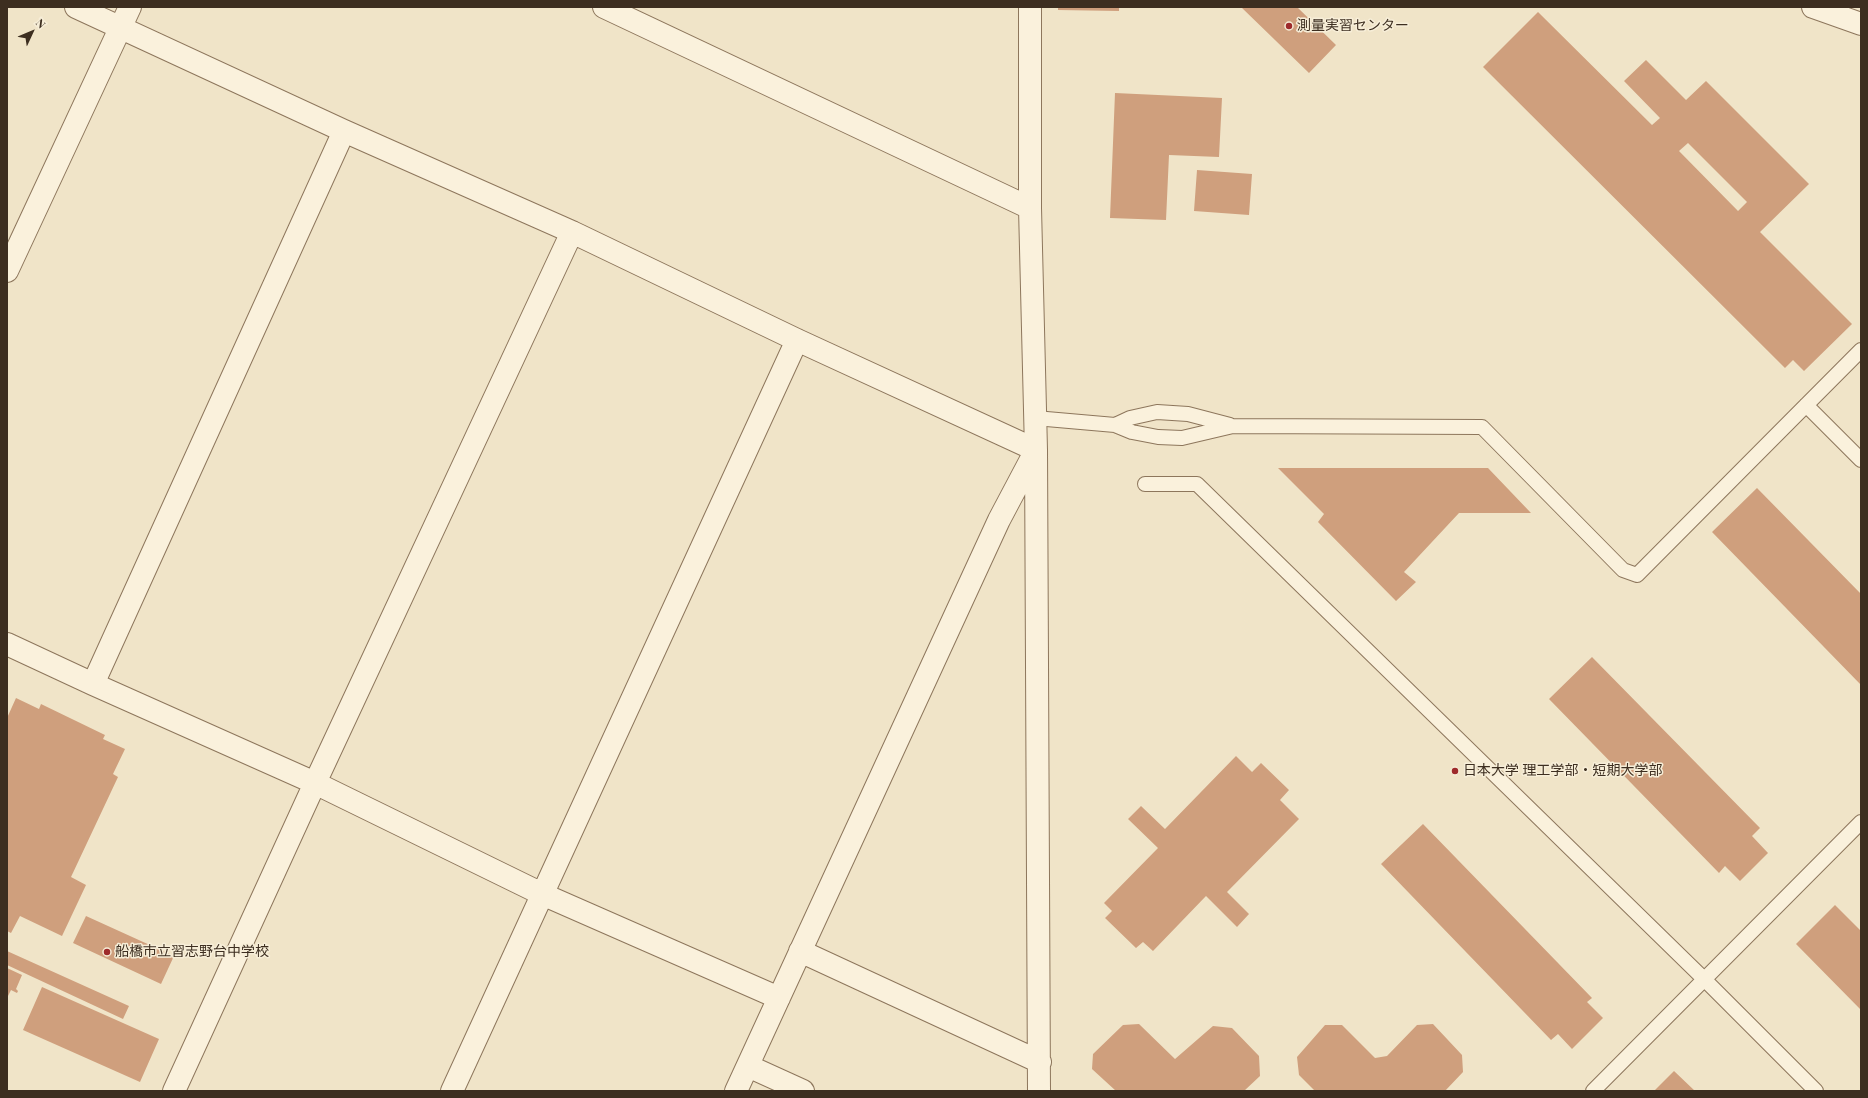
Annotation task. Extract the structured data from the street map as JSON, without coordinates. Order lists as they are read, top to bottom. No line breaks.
{"places":["測量実習センター","日本大学 理工学部・短期大学部","船橋市立習志野台中学校"],"north":"top right"}
